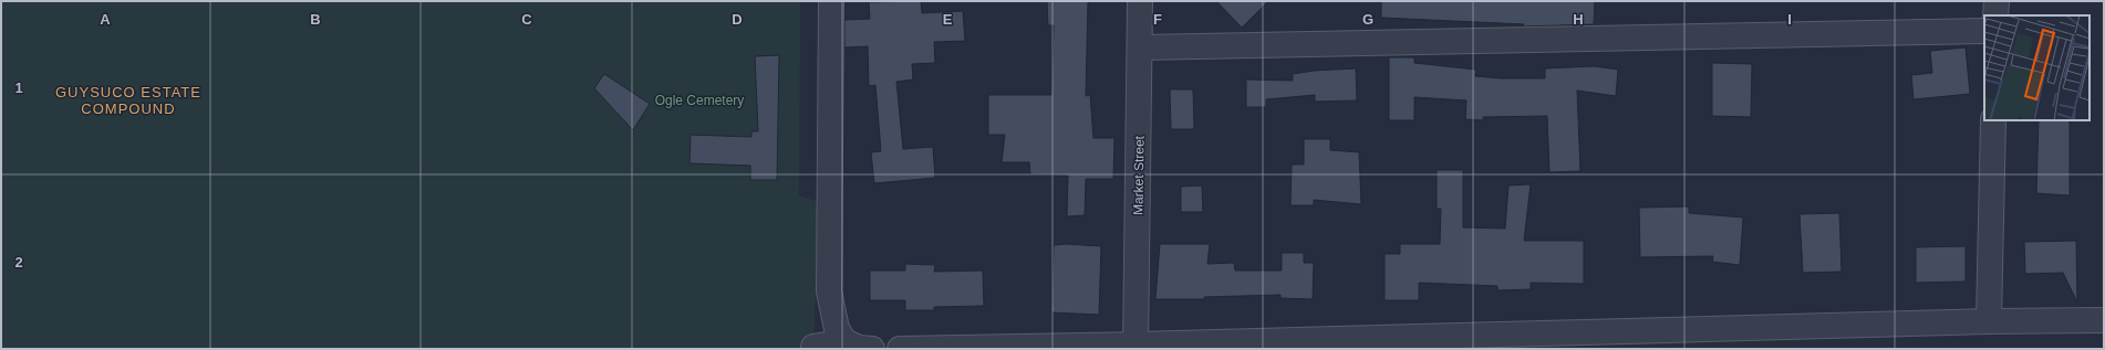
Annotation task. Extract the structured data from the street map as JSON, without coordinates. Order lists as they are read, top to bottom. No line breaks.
{"streets":{"street":["Market Street"]},"districts":["GUYSUCO ESTATE COMPOUND"],"parks":["Ogle Cemetery"],"grid":{"columns":["A","B","C","D","E","F","G","H","I"],"rows":["1","2"]}}
